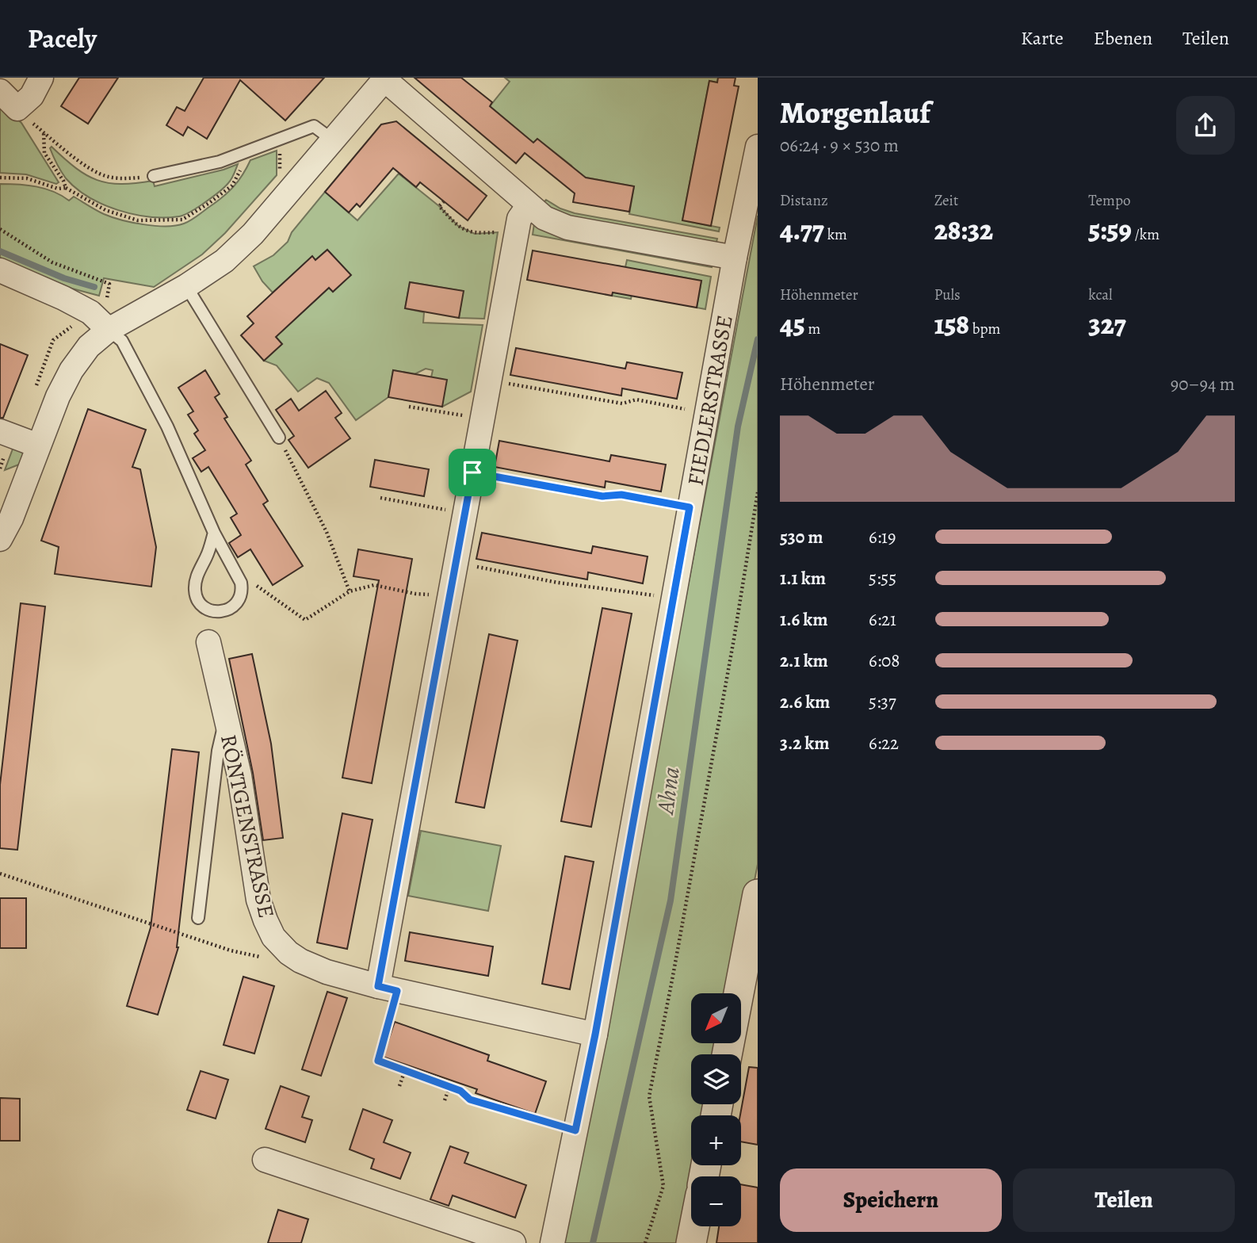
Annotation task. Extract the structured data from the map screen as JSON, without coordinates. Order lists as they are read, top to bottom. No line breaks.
{"streets":{"street":["FIEDLERSTRASSE","RÖNTGENSTRASSE"]},"crossings":[["FIEDLERSTRASSE","RÖNTGENSTRASSE"]],"water":["Ahna"],"north":"bottom left","page":{"header":"Pacely","nav":["Karte","Ebenen","Teilen"],"heading":["Morgenlauf","06:24 · 9 × 530 m"],"stats":[["Distanz","4.77 km"],["Zeit","28:32"],["Tempo","5:59 /km"],["Höhenmeter","45 m"],["Puls","158 bpm"],["kcal","327"]],"chart":["Höhenmeter","90–94 m"],"list":[{"name":"530 m","note":"6:19"},{"name":"1.1 km","note":"5:55"},{"name":"1.6 km","note":"6:21"},{"name":"2.1 km","note":"6:08"},{"name":"2.6 km","note":"5:37"},{"name":"3.2 km","note":"6:22"}],"map_buttons":["+","−"],"buttons":["Speichern","Teilen"]}}
